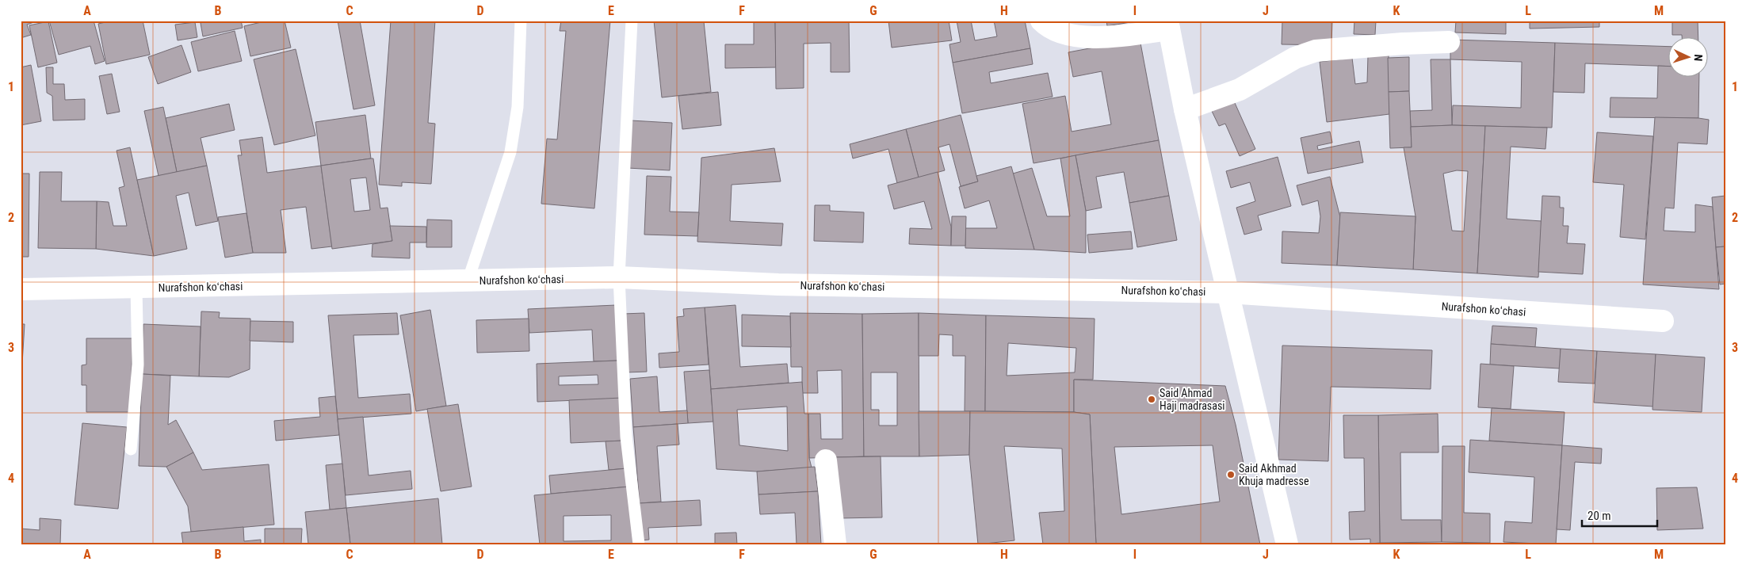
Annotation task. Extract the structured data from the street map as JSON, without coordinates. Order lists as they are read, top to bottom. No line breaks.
{"streets":{"street":["Nurafshon koʻchasi"]},"places":["Said Ahmad Haji madrasasi","Said Akhmad Khuja madresse"],"scale_bar":"20 m","north":"right","grid":{"columns":["A","B","C","D","E","F","G","H","I","J","K","L","M"],"rows":["1","2","3","4"]}}
